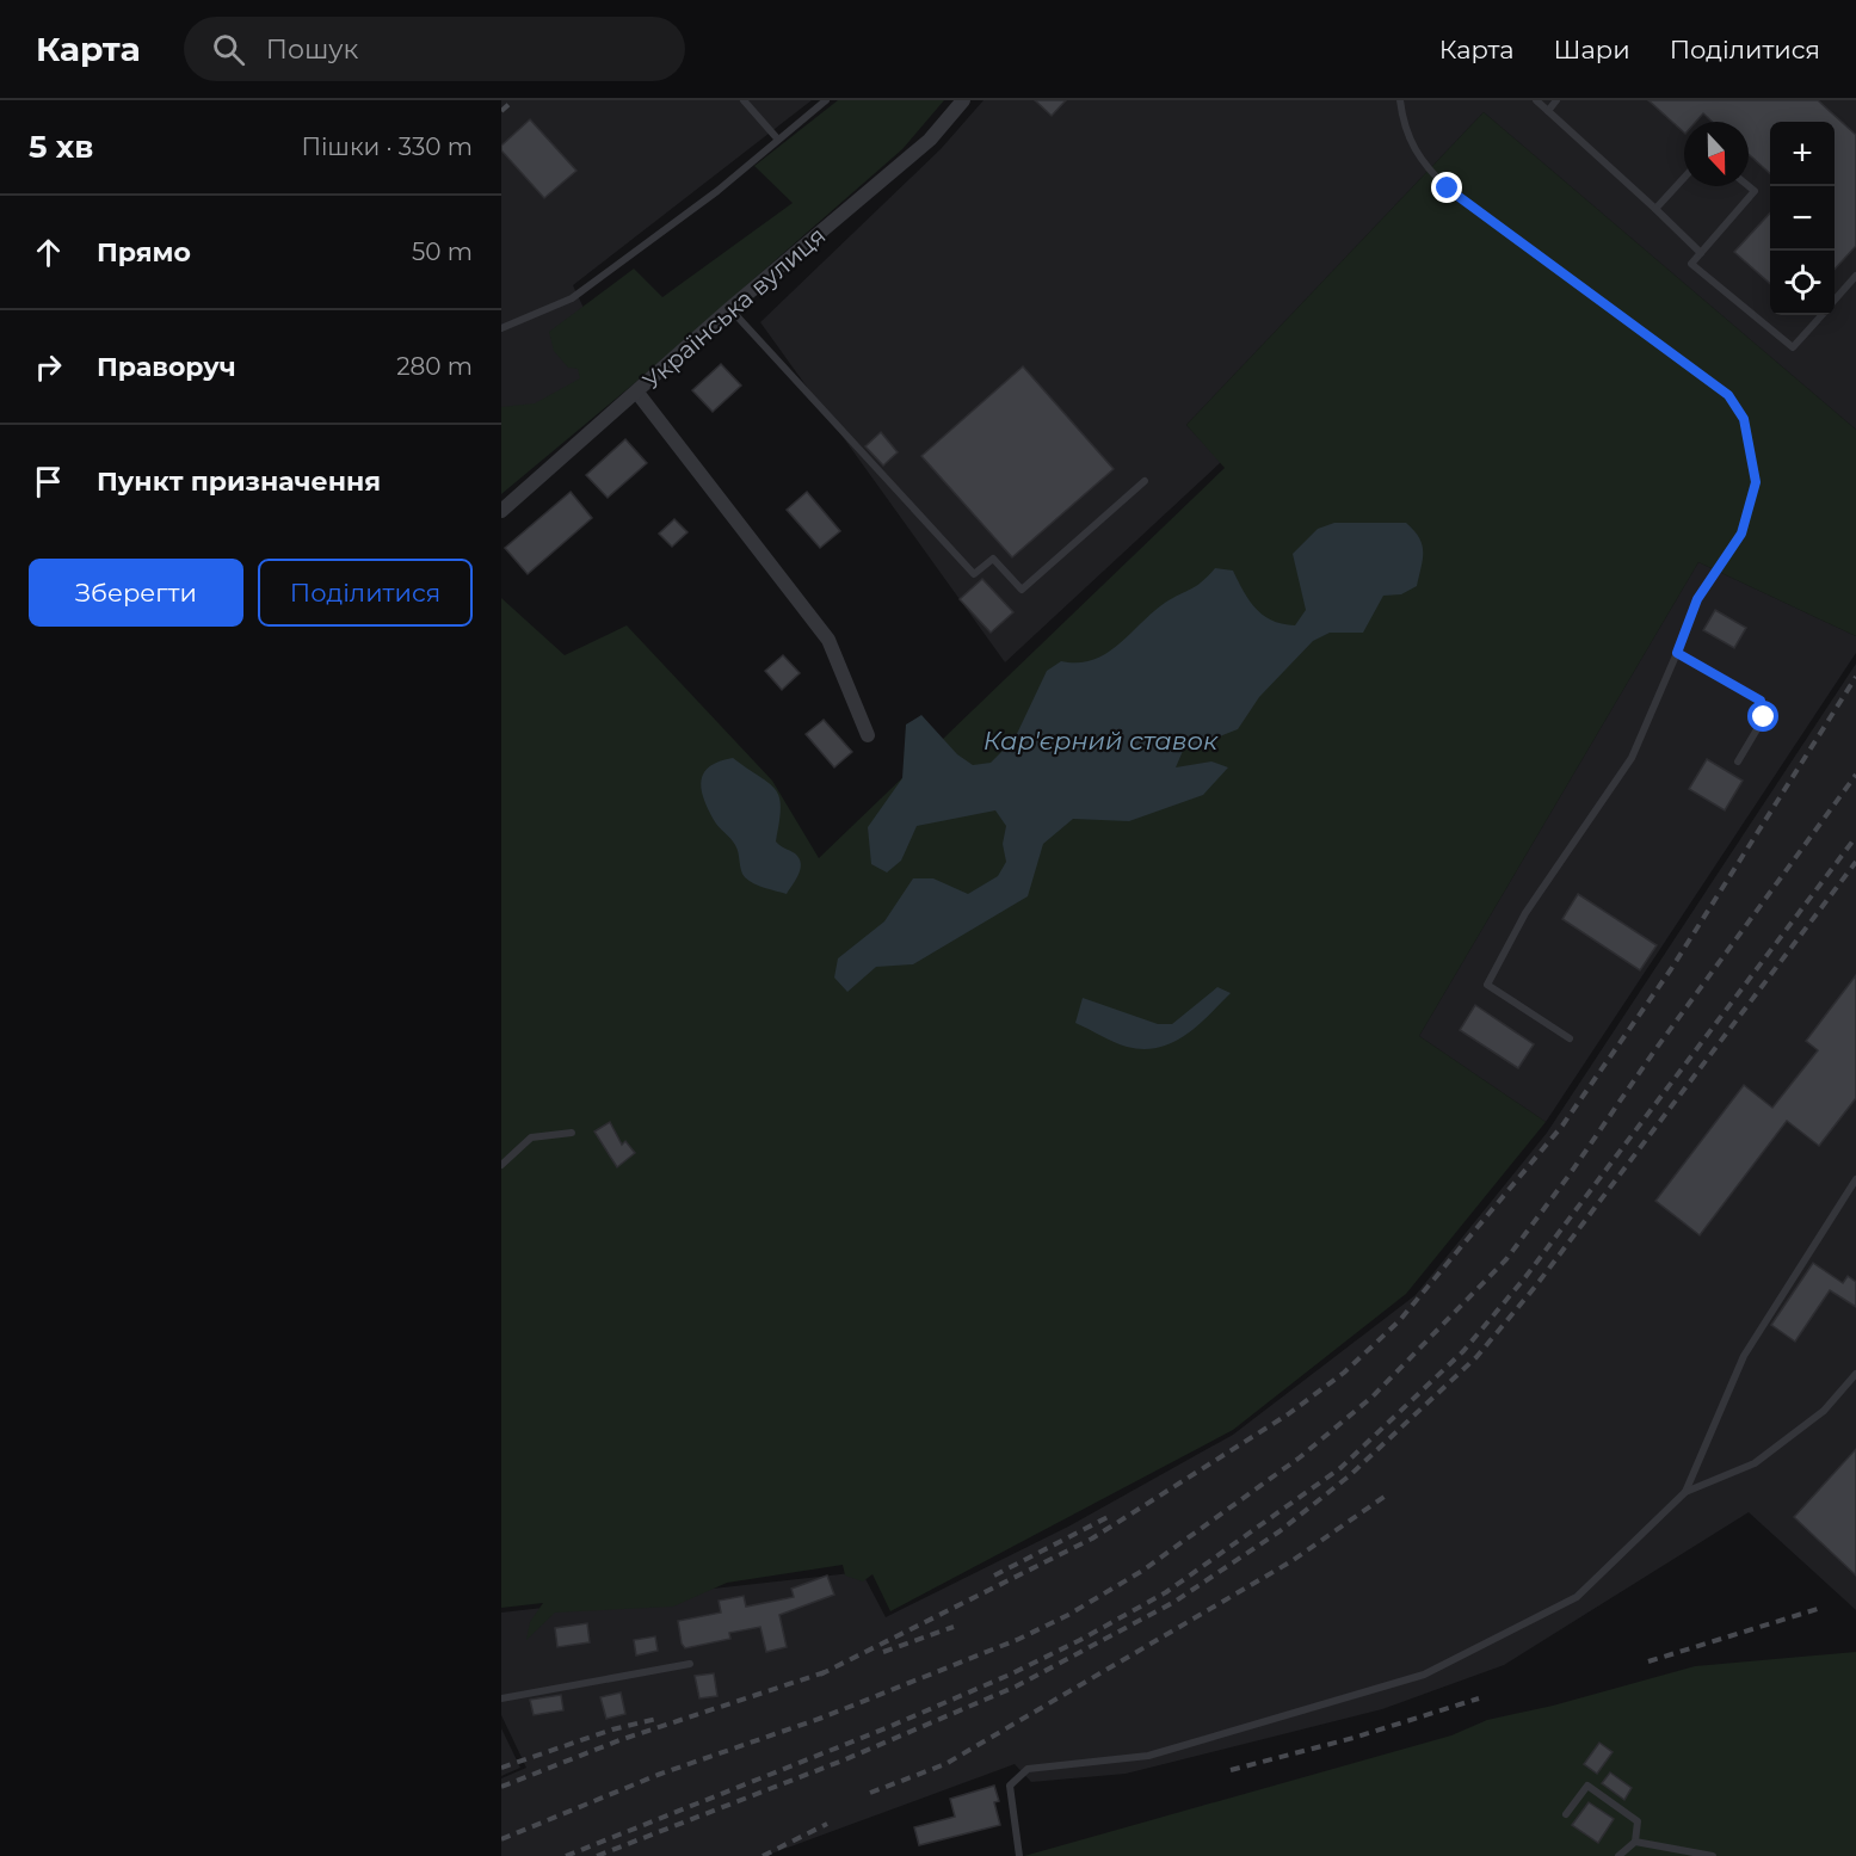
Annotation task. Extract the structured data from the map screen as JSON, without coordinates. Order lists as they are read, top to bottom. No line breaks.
{"streets":{"street":["Українська вулиця"]},"water":["Кар'єрний ставок"],"north":"bottom","page":{"header":"Карта","search":"Пошук","nav":["Карта","Шари","Поділитися"],"heading":["5 хв","Пішки · 330 m"],"map_buttons":["+","−"],"list":[["Прямо","50 m"],["Праворуч","280 m"],"Пункт призначення"],"buttons":["Зберегти","Поділитися"]}}
